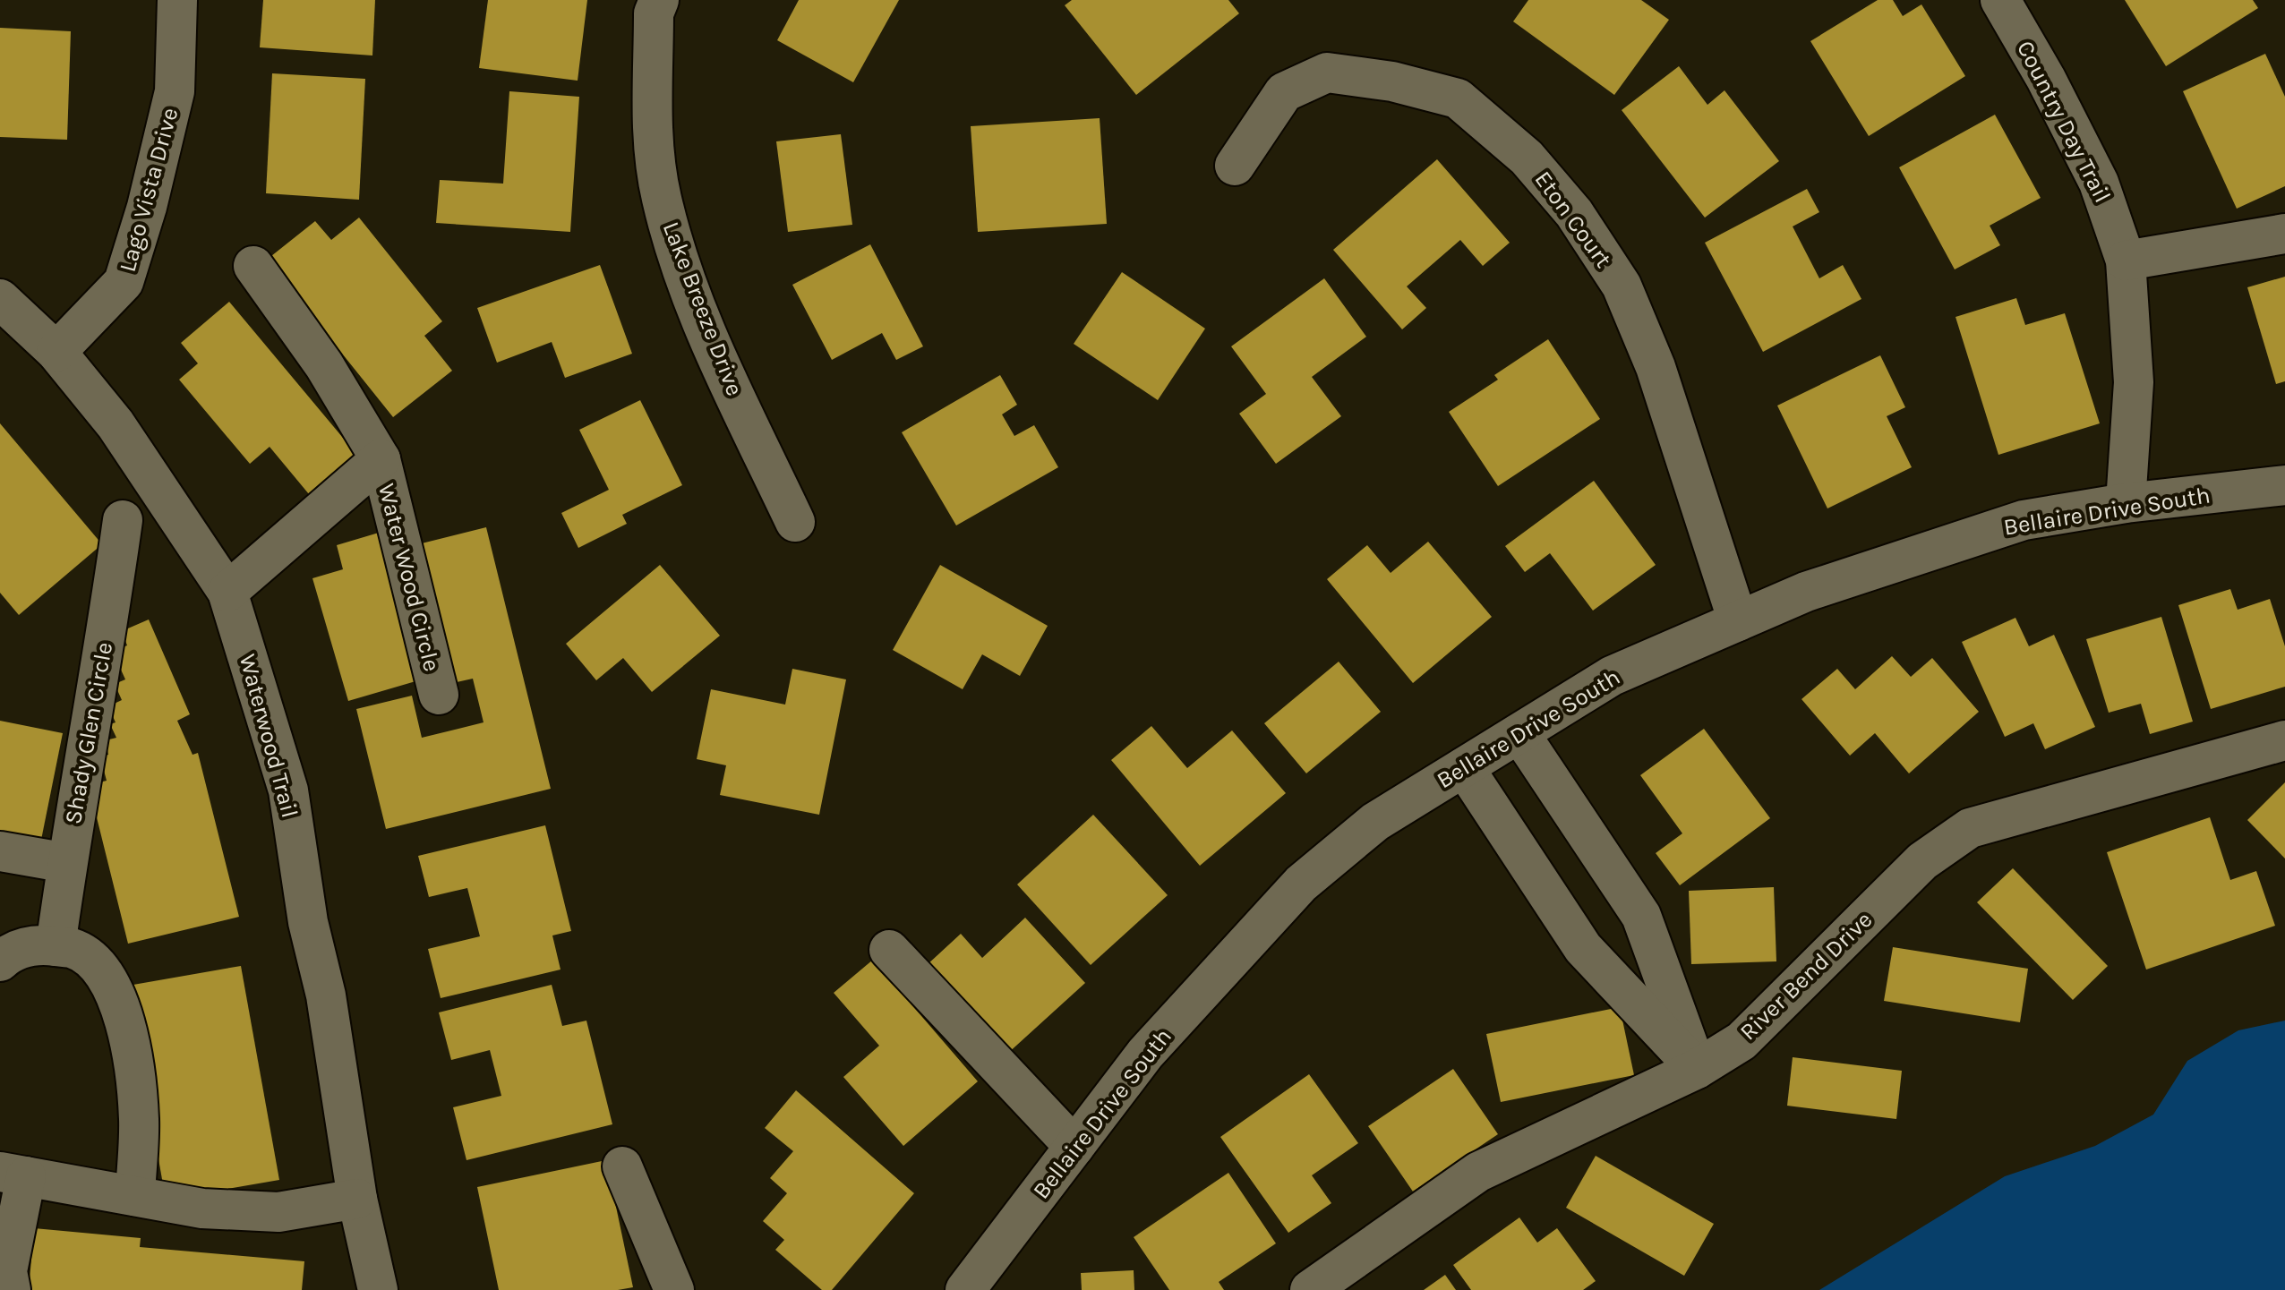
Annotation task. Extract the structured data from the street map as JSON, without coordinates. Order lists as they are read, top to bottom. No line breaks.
{"streets":{"street":["Country Day Trail","Lago Vista Drive","Eton Court","Lake Breeze Drive","Bellaire Drive South","Water Wood Circle","Shady Glen Circle","Waterwood Trail","River Bend Drive"]},"crossings":[["Country Day Trail","Bellaire Drive South"],["Lago Vista Drive","Waterwood Trail"],["Eton Court","Bellaire Drive South"],["Water Wood Circle","Waterwood Trail"]]}
